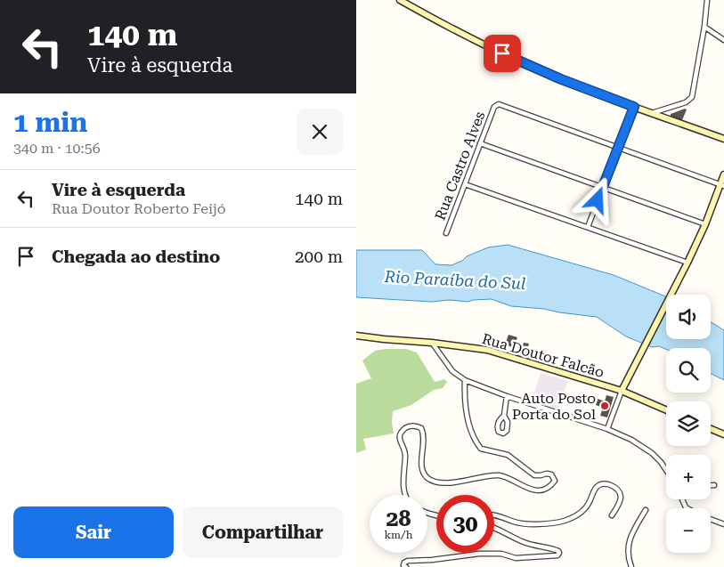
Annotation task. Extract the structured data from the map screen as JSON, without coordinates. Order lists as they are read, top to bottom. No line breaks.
{"streets":{"main road":["Rua Doutor Falcão"],"street":["Rua Castro Alves"]},"water":["Rio Paraíba do Sul"],"places":["Auto Posto Porta do Sol"],"page":{"turn":["140 m","Vire à esquerda"],"heading":["1 min","340 m · 10:56"],"list":[{"name":"Vire à esquerda","note":"Rua Doutor Roberto Feijó","value":"140 m"},{"name":"Chegada ao destino","value":"200 m"}],"map_buttons":["+","−"],"speed":"28 km/h","limit":"30","buttons":["Sair","Compartilhar"]}}
